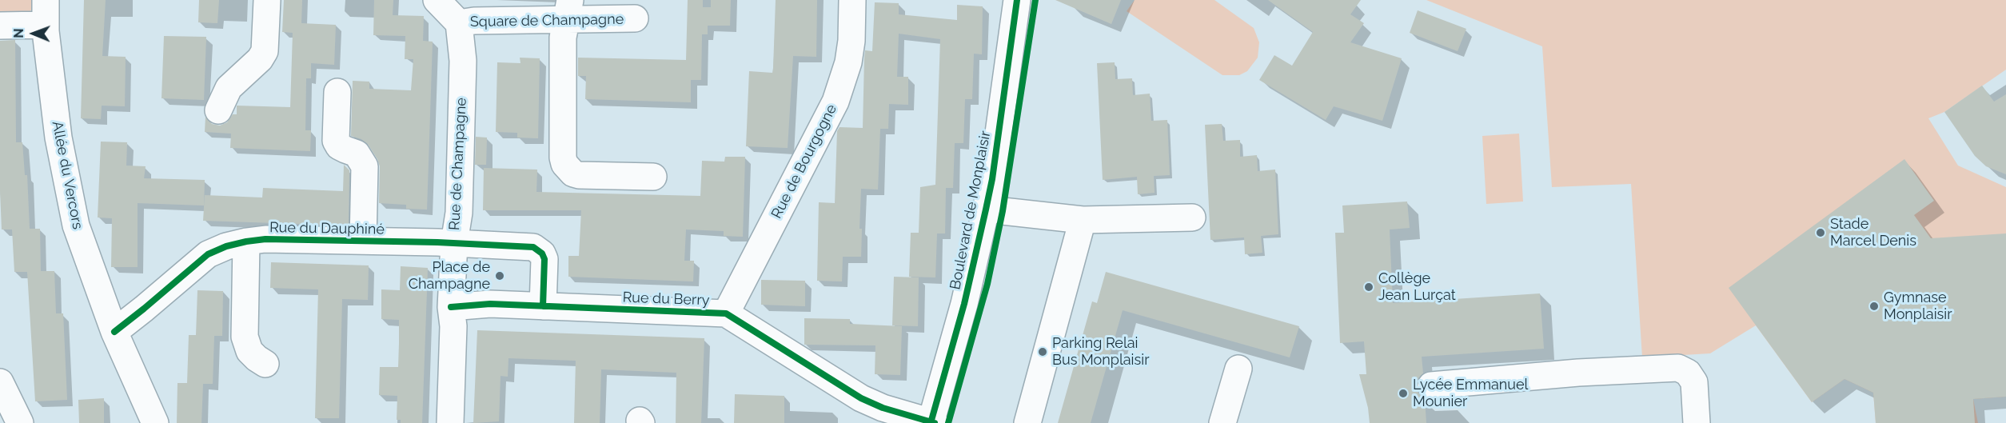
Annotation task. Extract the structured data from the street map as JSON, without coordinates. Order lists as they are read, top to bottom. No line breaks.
{"streets":{"street":["Square de Champagne","Rue de Bourgogne","Rue de Champagne","Allée du Vercors","Boulevard de Monplaisir","Rue du Dauphiné","Rue du Berry"]},"crossings":[["Square de Champagne","Rue de Champagne"],["Rue de Bourgogne","Rue du Berry"],["Rue de Champagne","Rue du Dauphiné"],["Rue de Champagne","Rue du Berry"],["Allée du Vercors","Rue du Dauphiné"]],"places":["Stade Marcel Denis","Place de Champagne","Collège Jean Lurçat","Gymnase Monplaisir","Parking Relai Bus Monplaisir","Lycée Emmanuel Mounier"],"north":"left"}
